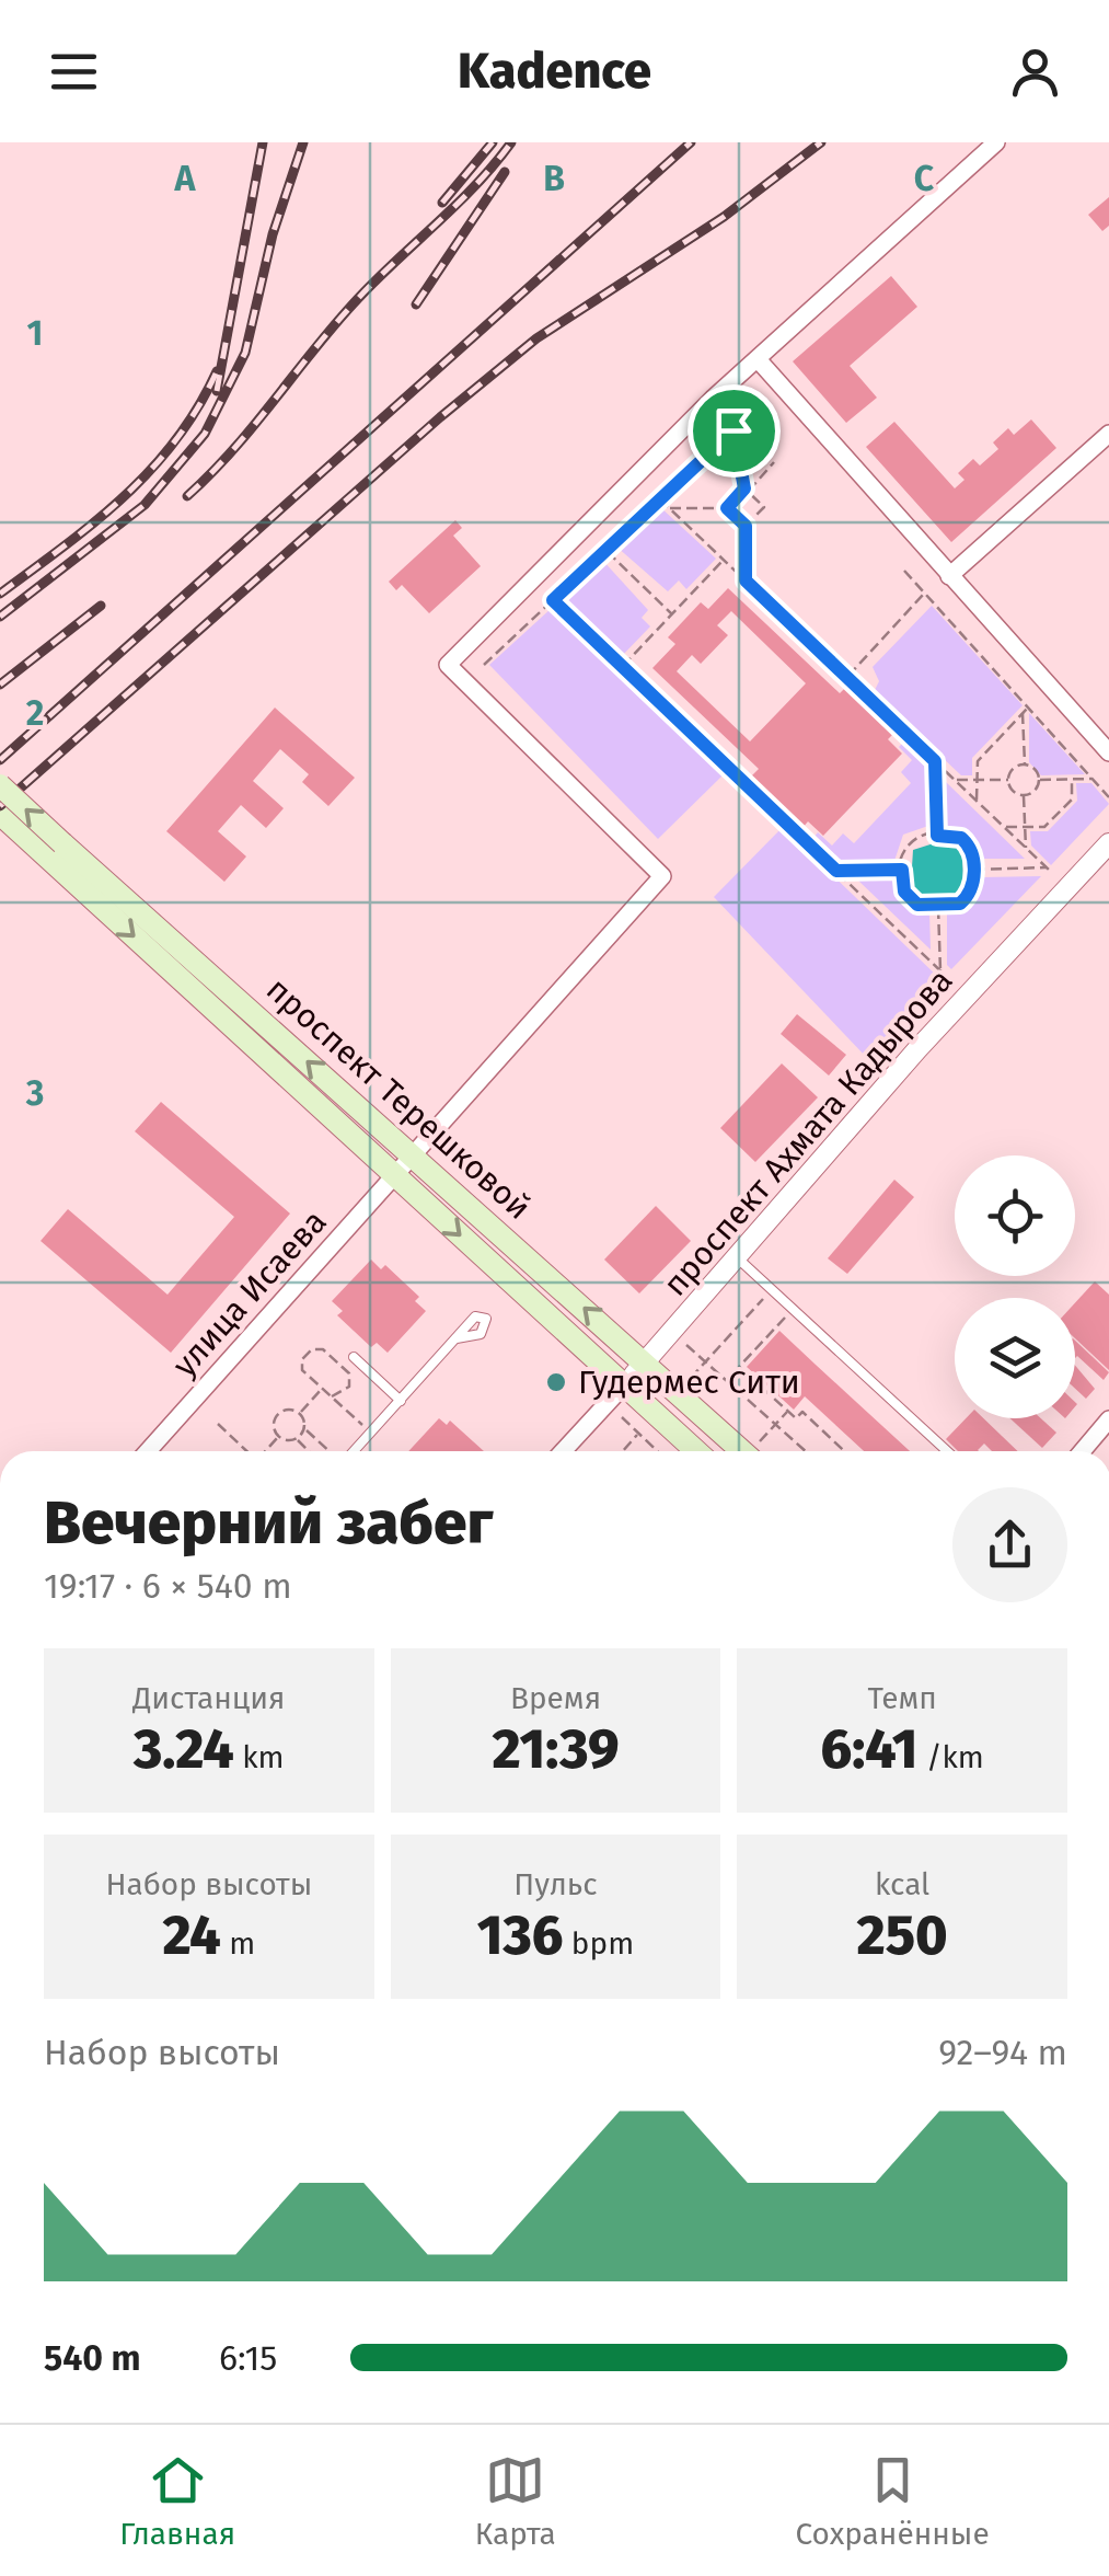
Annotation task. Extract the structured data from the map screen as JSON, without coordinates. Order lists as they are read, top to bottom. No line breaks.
{"streets":{"main road":["проспект Терешковой"],"street":["проспект Ахмата Кадырова","улица Исаева"]},"crossings":[["проспект Терешковой","проспект Ахмата Кадырова"],["проспект Терешковой","улица Исаева"]],"places":["Гудермес Сити"],"page":{"header":"Kadence","heading":["Вечерний забег","19:17 · 6 × 540 m"],"stats":[["Дистанция","3.24 km"],["Время","21:39"],["Темп","6:41 /km"],["Набор высоты","24 m"],["Пульс","136 bpm"],["kcal","250"]],"chart":["Набор высоты","92–94 m"],"list":[{"name":"540 m","note":"6:15"}],"tabs":["Главная","Карта","Сохранённые"]},"grid":{"columns":["A","B","C"],"rows":["1","2","3"]}}
